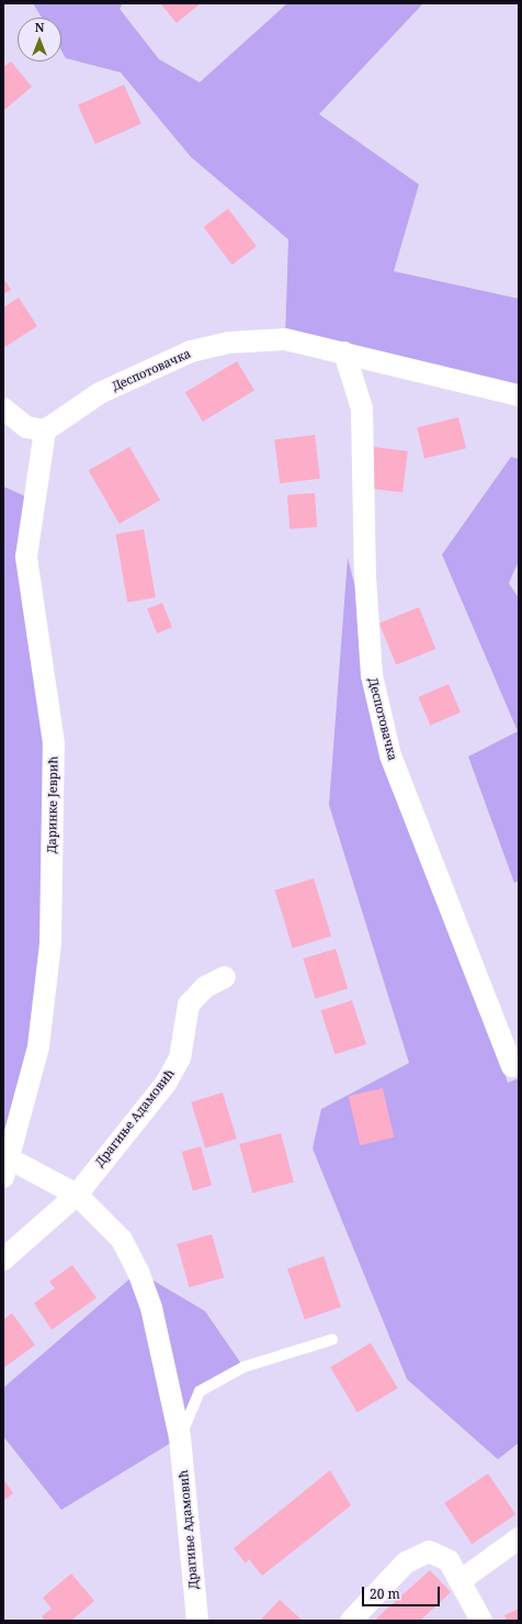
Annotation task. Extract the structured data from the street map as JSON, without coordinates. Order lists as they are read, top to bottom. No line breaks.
{"streets":{"street":["Деспотовачка","Даринке Јеврић","Драгиње Адамовић"]},"crossings":[["Деспотовачка","Даринке Јеврић"],["Даринке Јеврић","Драгиње Адамовић"]],"scale_bar":"20 m","north":"top"}
